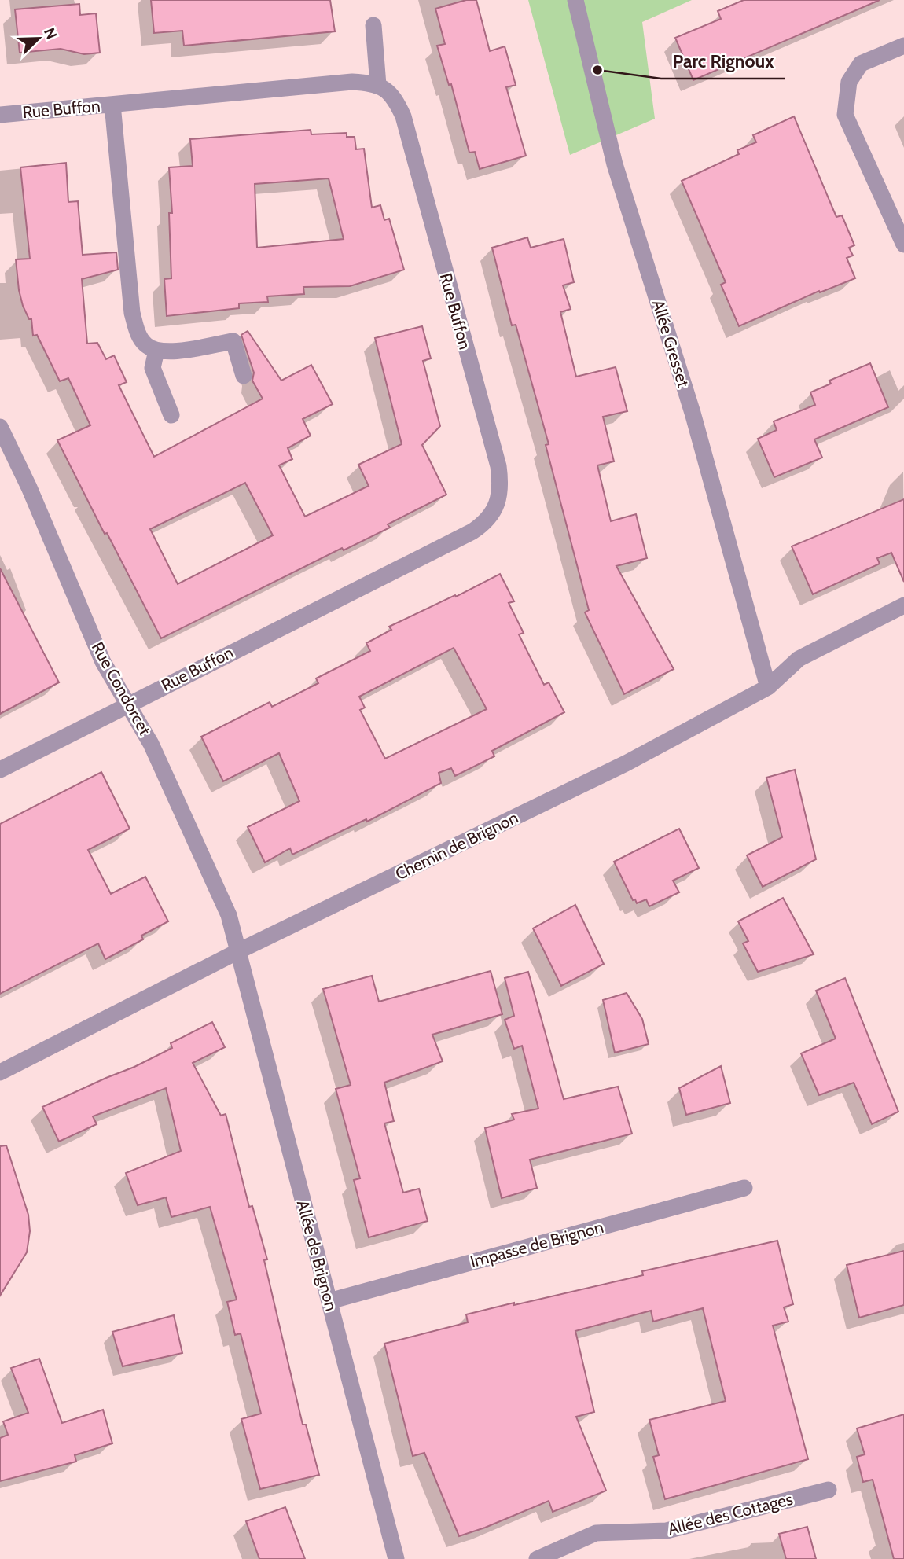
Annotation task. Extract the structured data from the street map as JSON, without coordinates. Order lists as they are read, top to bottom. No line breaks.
{"streets":{"street":["Rue Buffon","Allée Gresset","Rue Condorcet","Chemin de Brignon","Impasse de Brignon","Allée de Brignon","Allée des Cottages"]},"crossings":[["Rue Buffon","Rue Condorcet"],["Allée Gresset","Chemin de Brignon"],["Rue Condorcet","Chemin de Brignon"],["Rue Condorcet","Allée de Brignon"],["Chemin de Brignon","Allée de Brignon"],["Impasse de Brignon","Allée de Brignon"]],"places":["Parc Rignoux"],"north":"top right"}
